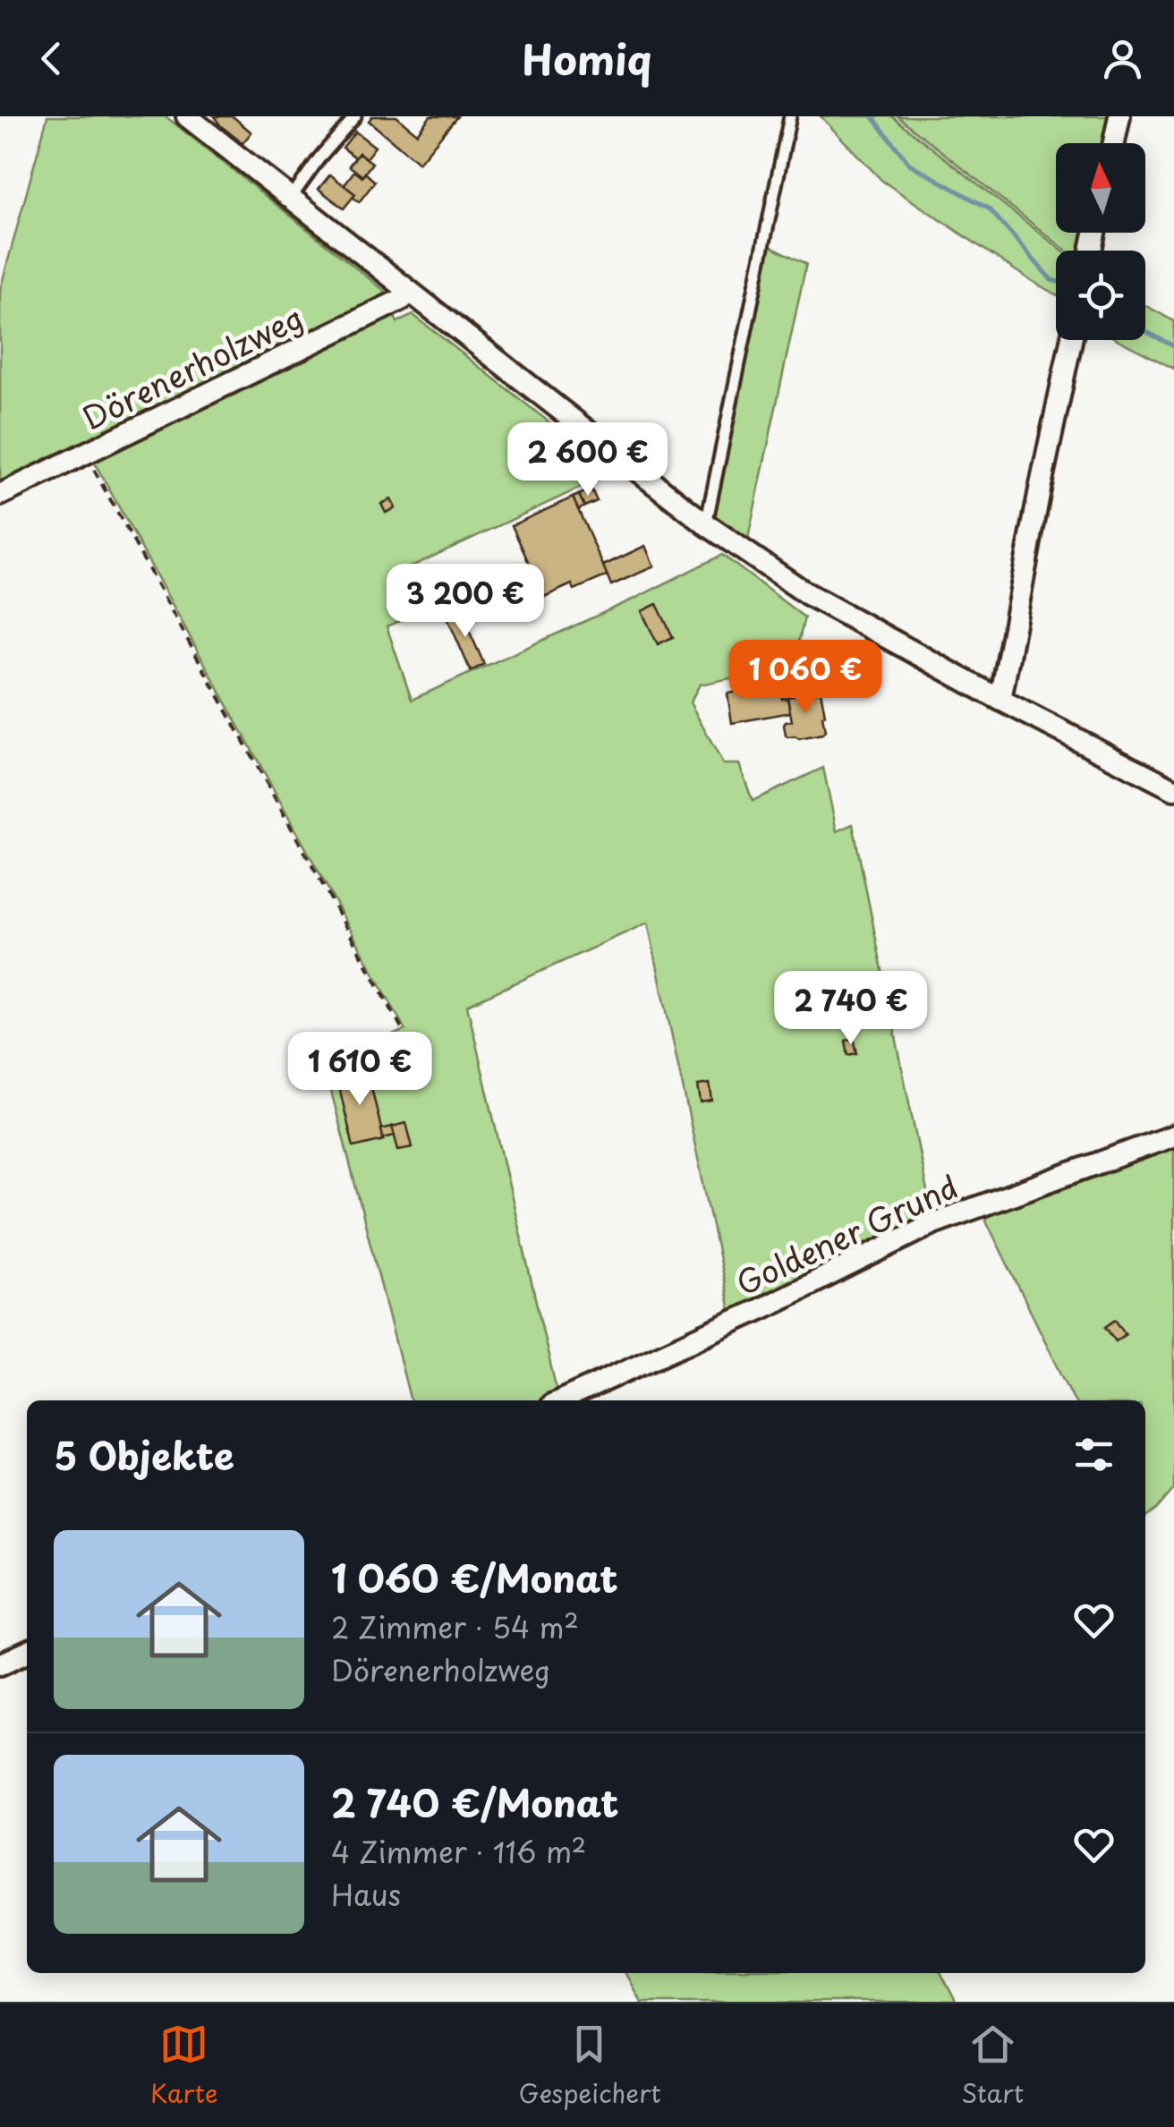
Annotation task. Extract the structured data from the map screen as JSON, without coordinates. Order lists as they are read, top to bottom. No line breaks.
{"streets":{"street":["Dörenerholzweg","Goldener Grund"]},"north":"top","page":{"header":"Homiq","price":["2 600 €","3 200 €","1 060 €","2 740 €","1 610 €"],"heading":"5 Objekte","list":[{"name":"1 060 €/Monat","note":"2 Zimmer · 54 m² · Dörenerholzweg"},{"name":"2 740 €/Monat","note":"4 Zimmer · 116 m² · Haus"}],"tabs":["Karte","Gespeichert","Start"]}}
